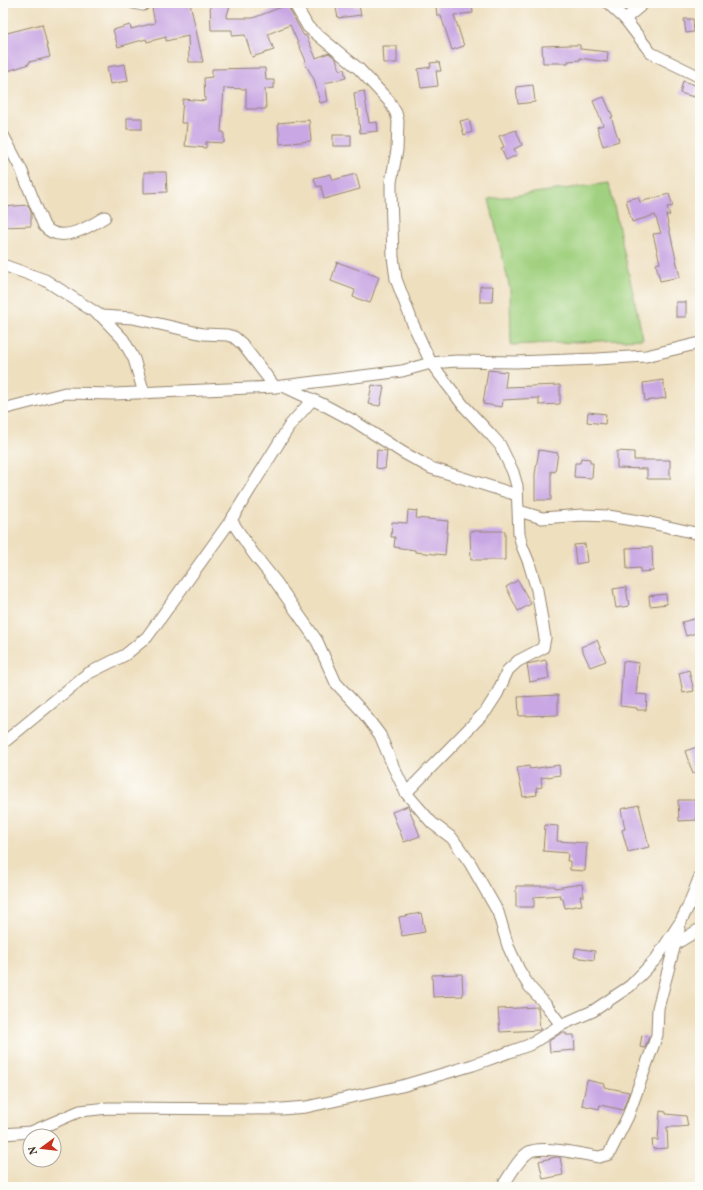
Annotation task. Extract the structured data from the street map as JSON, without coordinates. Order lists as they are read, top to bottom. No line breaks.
{"north":"left"}
